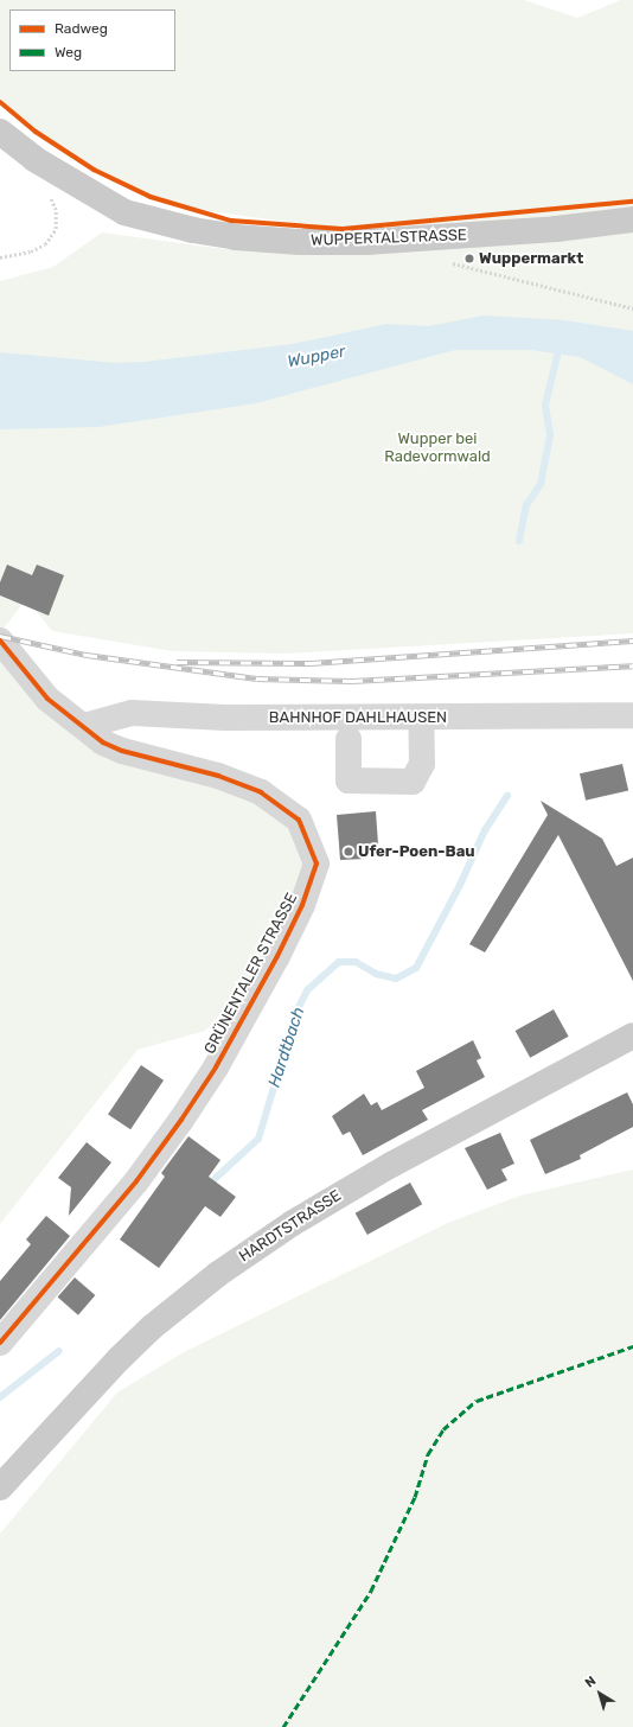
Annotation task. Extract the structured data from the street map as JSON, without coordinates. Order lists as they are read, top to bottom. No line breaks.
{"streets":{"main road":["WUPPERTALSTRASSE","HARDTSTRASSE"],"street":["BAHNHOF DAHLHAUSEN","GRÜNENTALER STRASSE"]},"crossings":[["BAHNHOF DAHLHAUSEN","GRÜNENTALER STRASSE"]],"water":["Wupper","Hardtbach"],"parks":["Wupper bei Radevormwald"],"places":["Wuppermarkt","Ufer-Poen-Bau"],"legend":["Radweg","Weg"],"north":"top left"}
